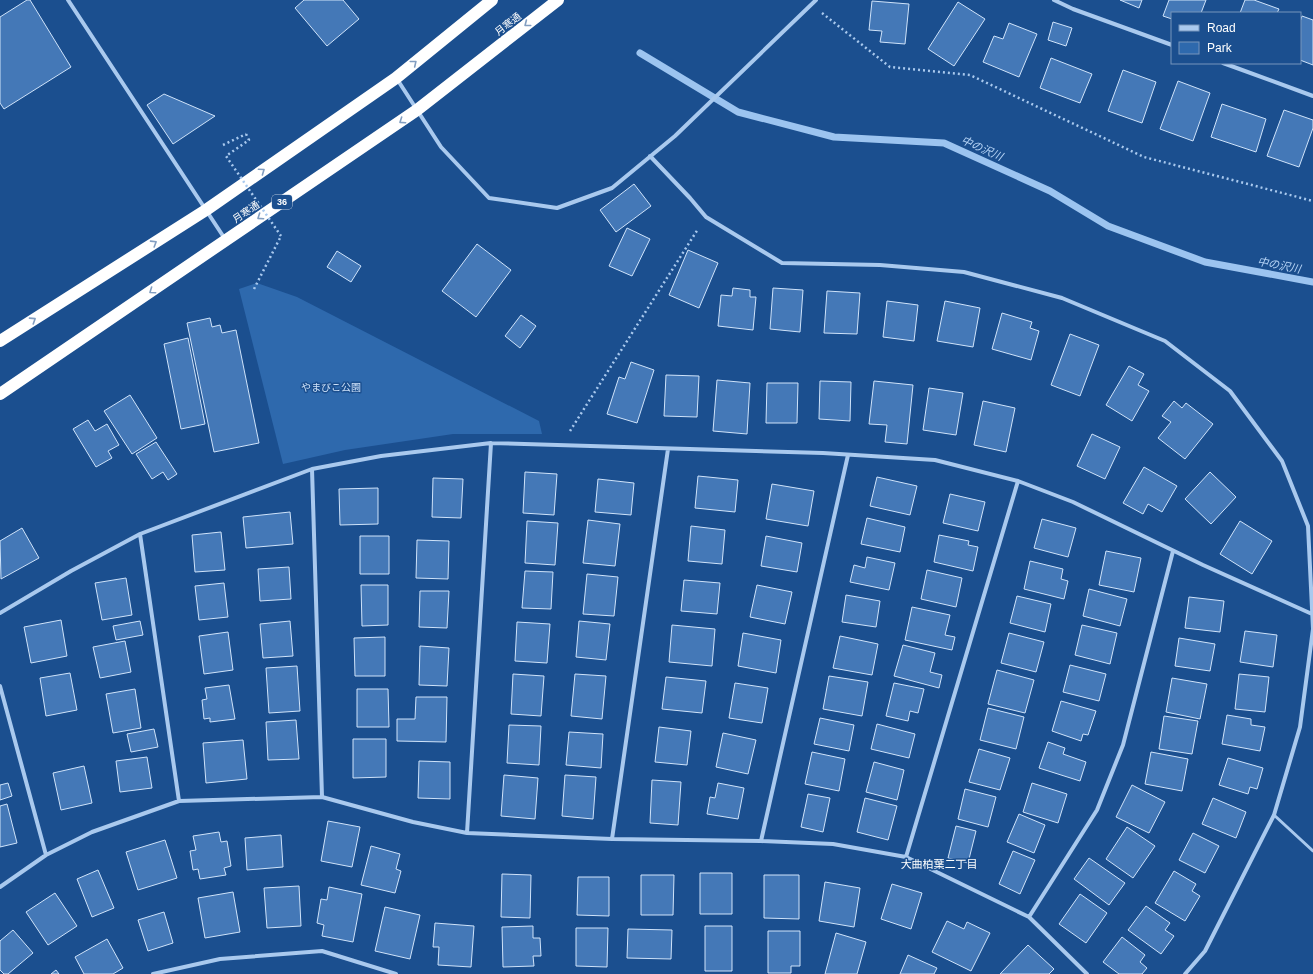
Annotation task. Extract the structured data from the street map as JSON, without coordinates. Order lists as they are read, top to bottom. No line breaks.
{"streets":{"highway":["月寒通","36"]},"districts":["大曲柏葉二丁目"],"water":["中の沢川"],"parks":["やまびこ公園"],"legend":["Road","Park"]}
